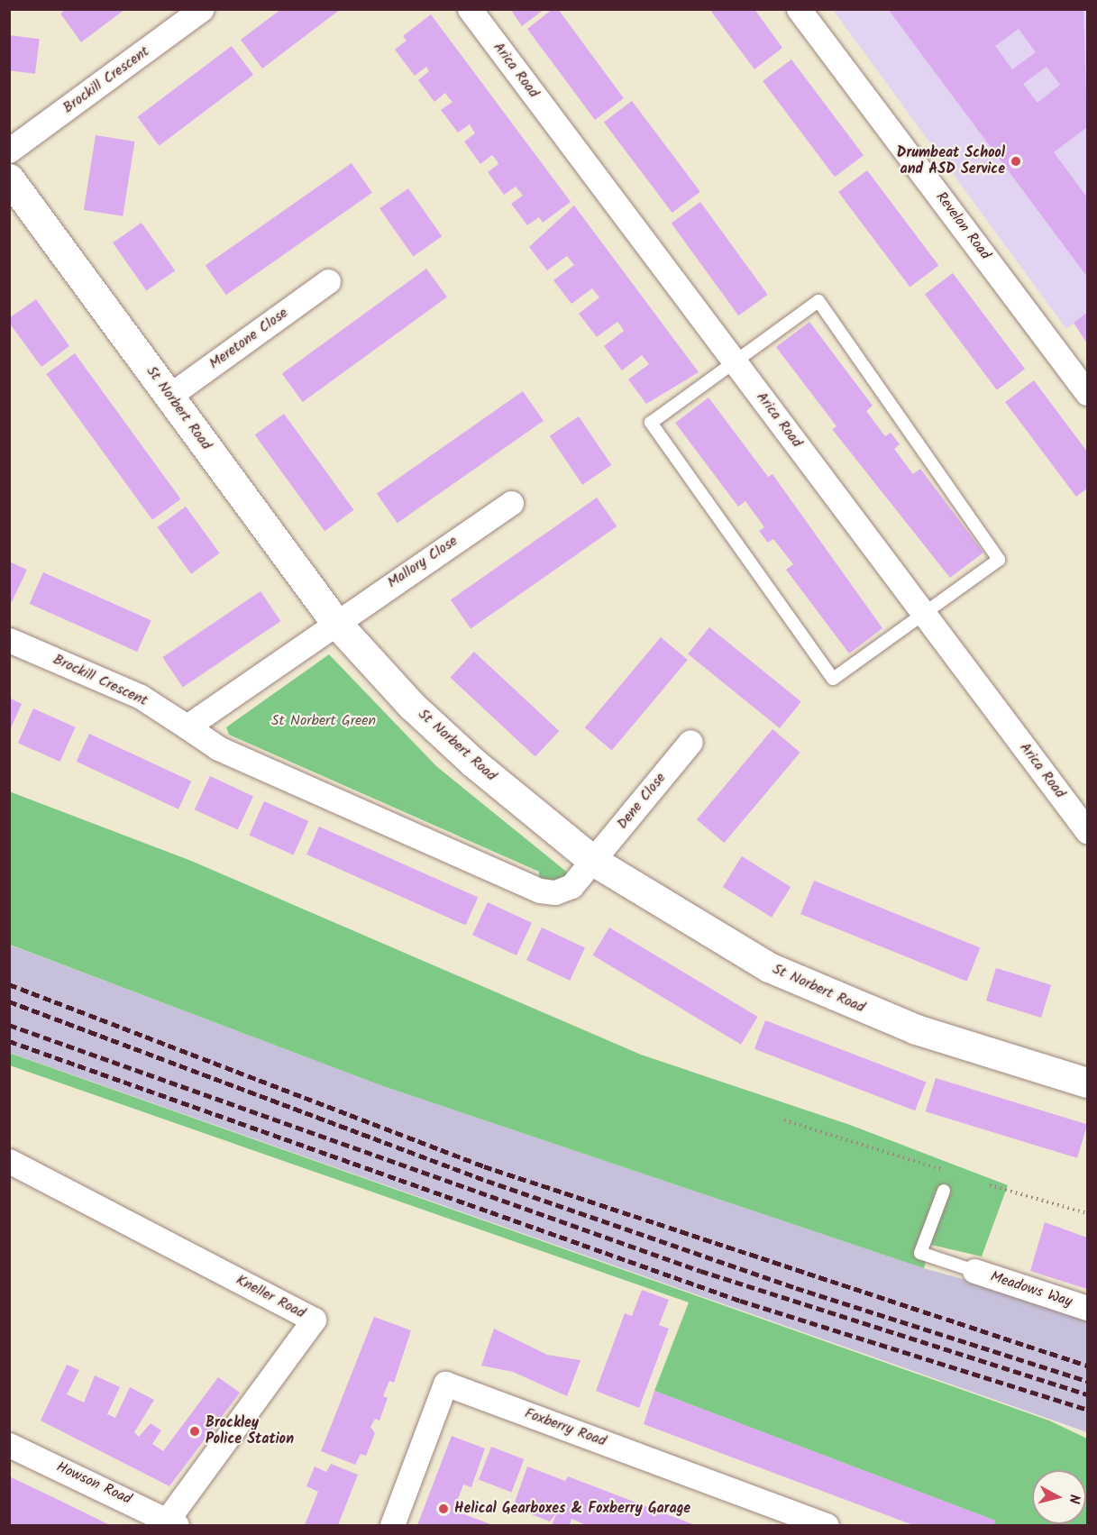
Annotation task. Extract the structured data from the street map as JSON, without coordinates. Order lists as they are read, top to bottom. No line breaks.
{"streets":{"street":["Arica Road","Brockill Crescent","Revelon Road","Meretone Close","St Norbert Road","Mallory Close","Dene Close","Meadows Way","Kneller Road","Foxberry Road","Howson Road"]},"crossings":[["Meretone Close","St Norbert Road"],["St Norbert Road","Mallory Close"],["St Norbert Road","Dene Close"],["Kneller Road","Howson Road"]],"parks":["St Norbert Green"],"places":["Drumbeat School and ASD Service","Brockley Police Station","Helical Gearboxes & Foxberry Garage"],"north":"right"}
